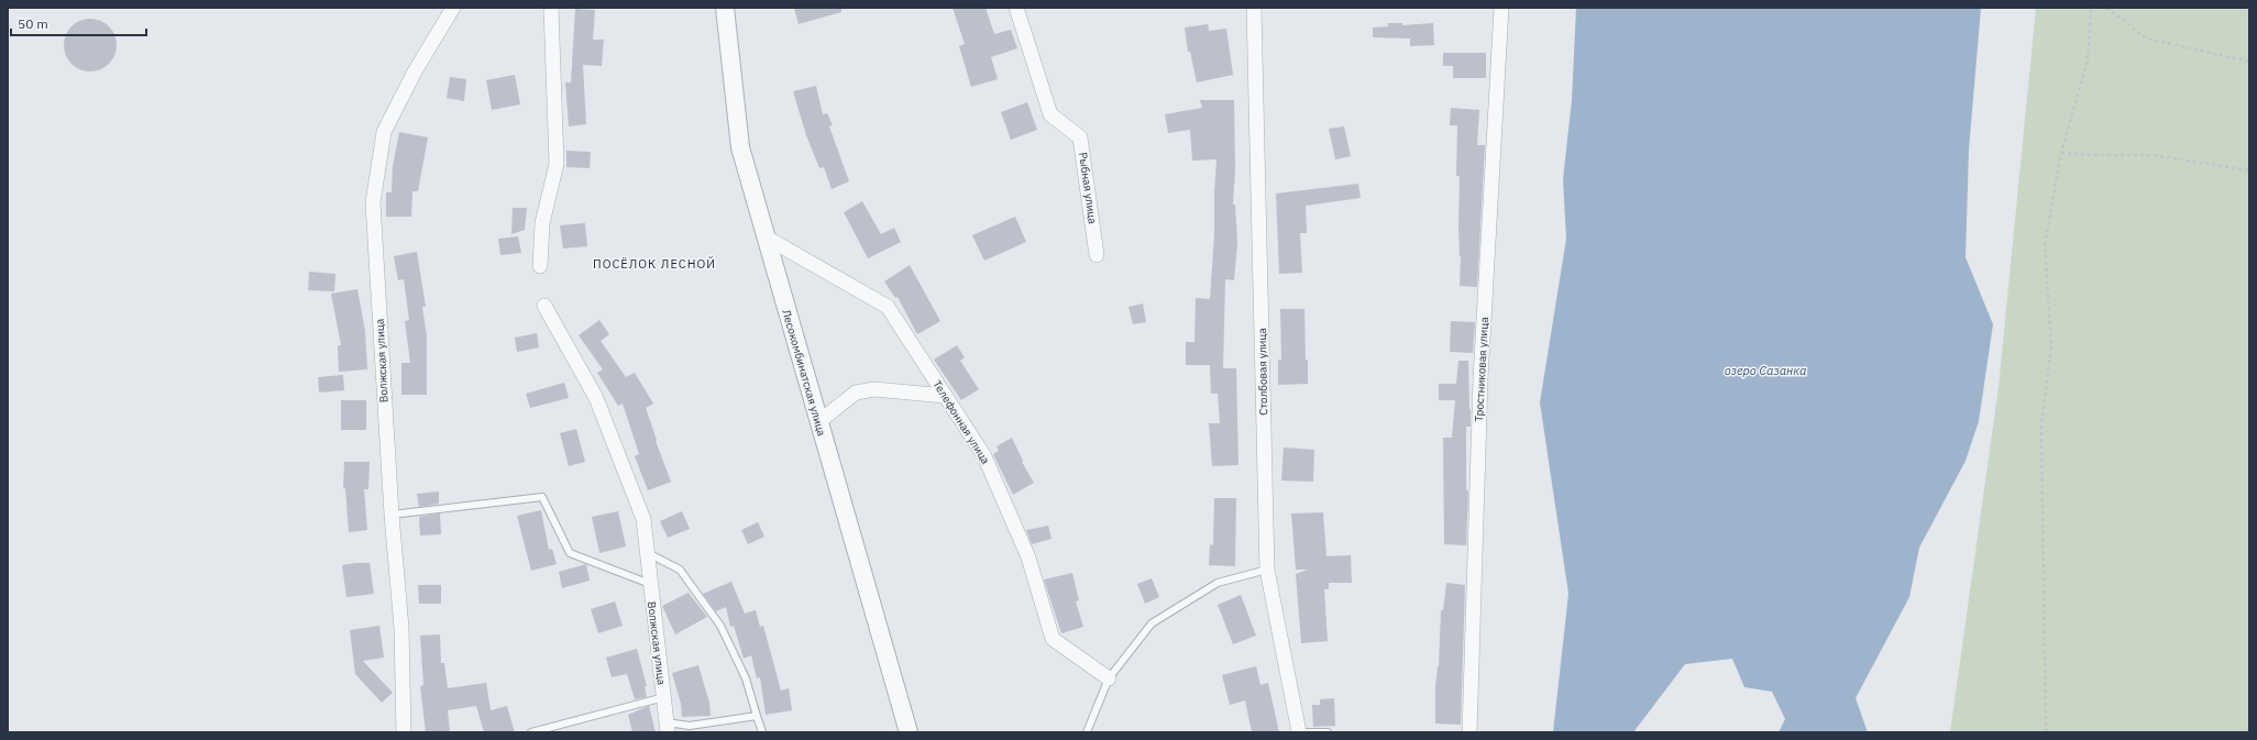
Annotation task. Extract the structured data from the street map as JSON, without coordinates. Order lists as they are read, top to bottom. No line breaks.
{"streets":{"street":["Рыбная улица","Волжская улица","Тростниковая улица","Столбовая улица","Лесокомбинатская улица","Телефонная улица"]},"crossings":[["Лесокомбинатская улица","Телефонная улица"]],"districts":["ПОСЁЛОК ЛЕСНОЙ"],"water":["озеро Сазанка"],"scale_bar":"50 m"}
